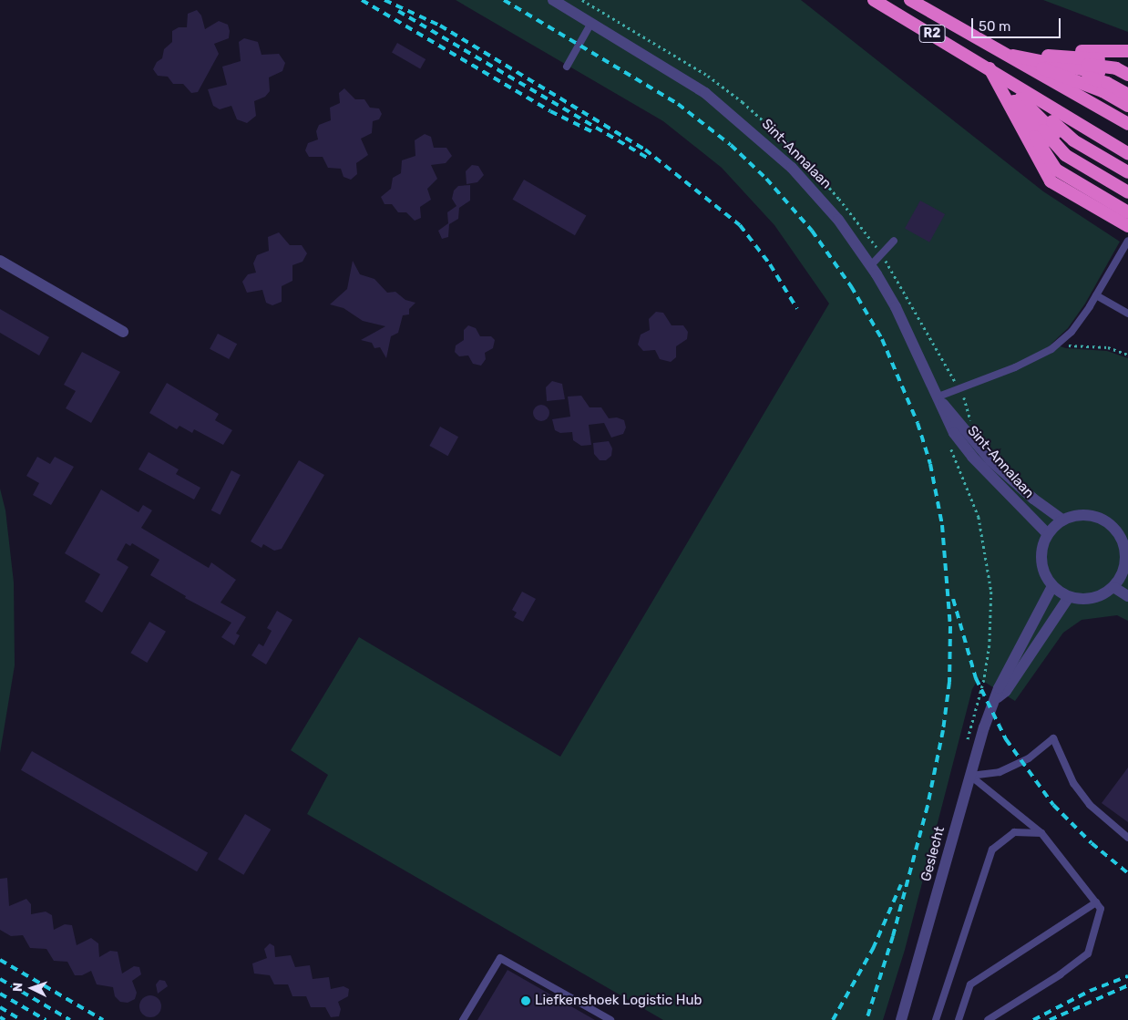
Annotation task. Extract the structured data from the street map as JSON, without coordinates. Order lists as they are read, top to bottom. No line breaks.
{"streets":{"highway":["R2"],"street":["Sint-Annalaan","Geslecht"]},"crossings":[["Sint-Annalaan","Geslecht"]],"places":["Liefkenshoek Logistic Hub"],"scale_bar":"50 m","north":"left"}
